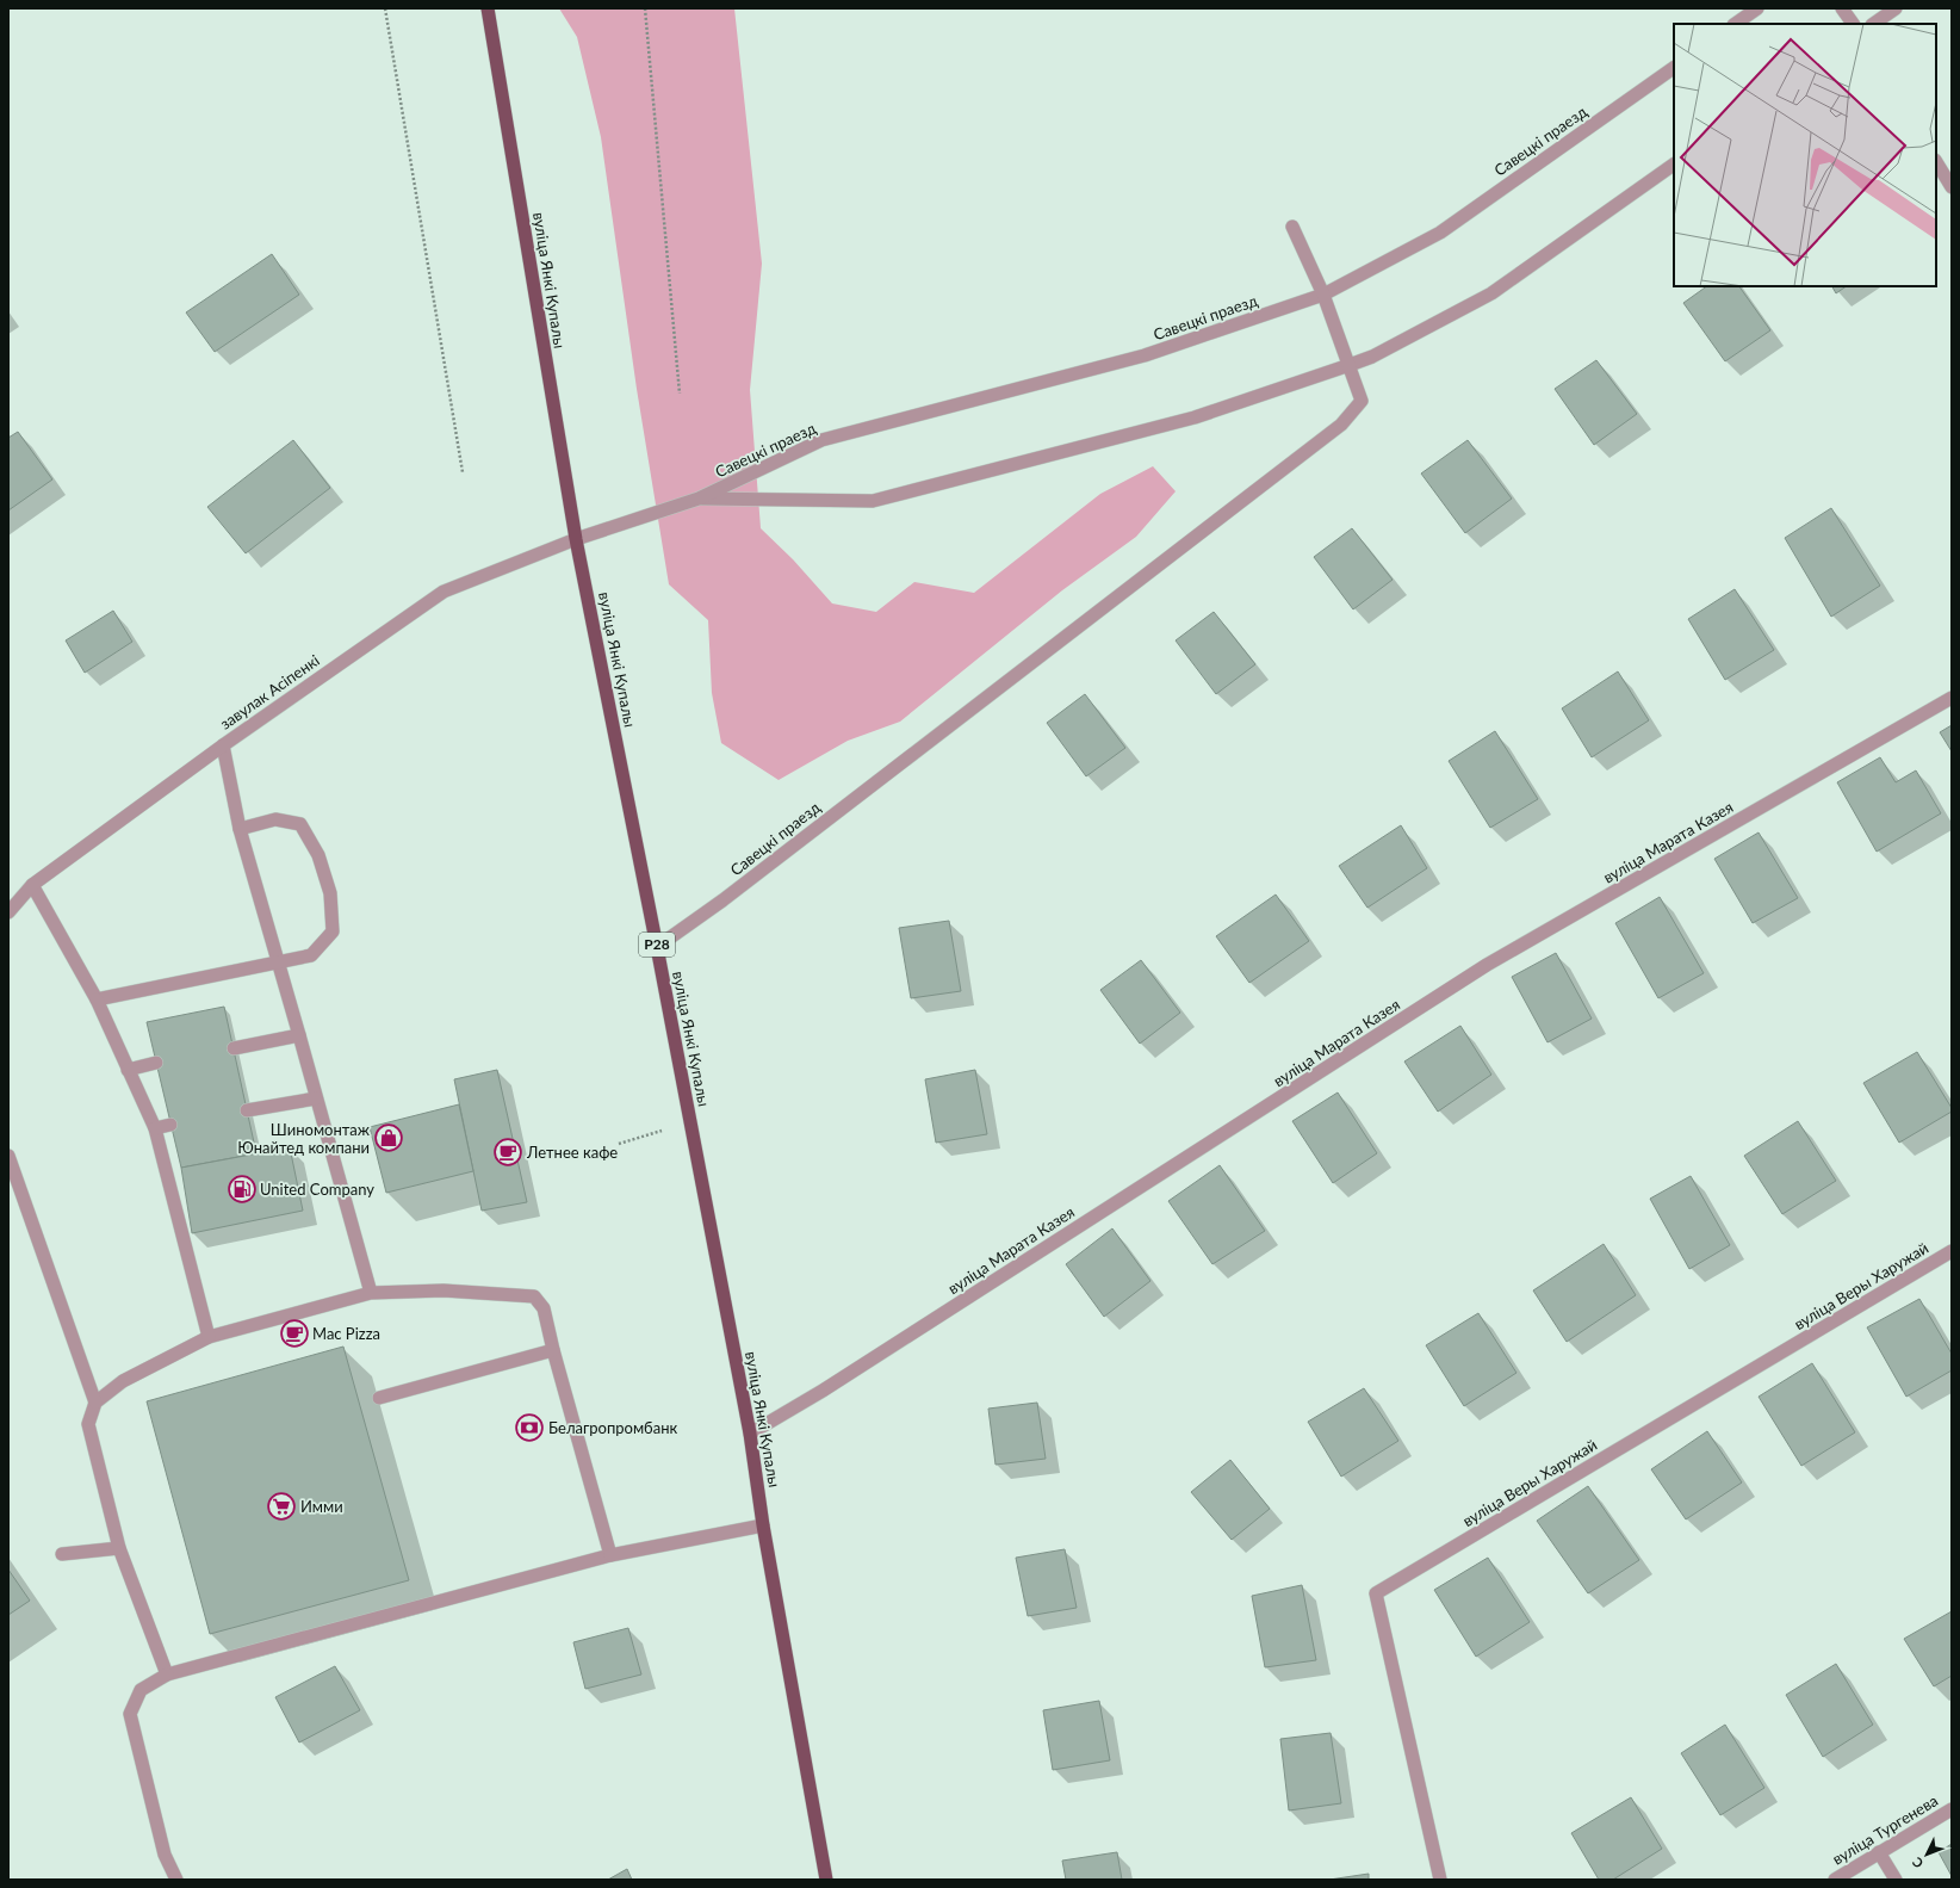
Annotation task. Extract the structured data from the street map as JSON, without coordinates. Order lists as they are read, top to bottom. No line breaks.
{"streets":{"main road":["вуліца Янкі Купалы","Р28"],"street":["Савецкі праезд","завулак Асіпенкі","вуліца Марата Казея","вуліца Веры Харужай","вуліца Тургенева"]},"crossings":[["Савецкі праезд","вуліца Янкі Купалы"],["Савецкі праезд","завулак Асіпенкі"],["вуліца Янкі Купалы","завулак Асіпенкі"],["вуліца Янкі Купалы","вуліца Марата Казея"]],"places":{"shop":["Шиномонтаж Юнайтед компани"],"cafe":["Летнее кафе","Mac Pizza"],"fuel station":["United Company"],"bank":["Белагропромбанк"],"supermarket":["Имми"]},"north":"bottom left"}
